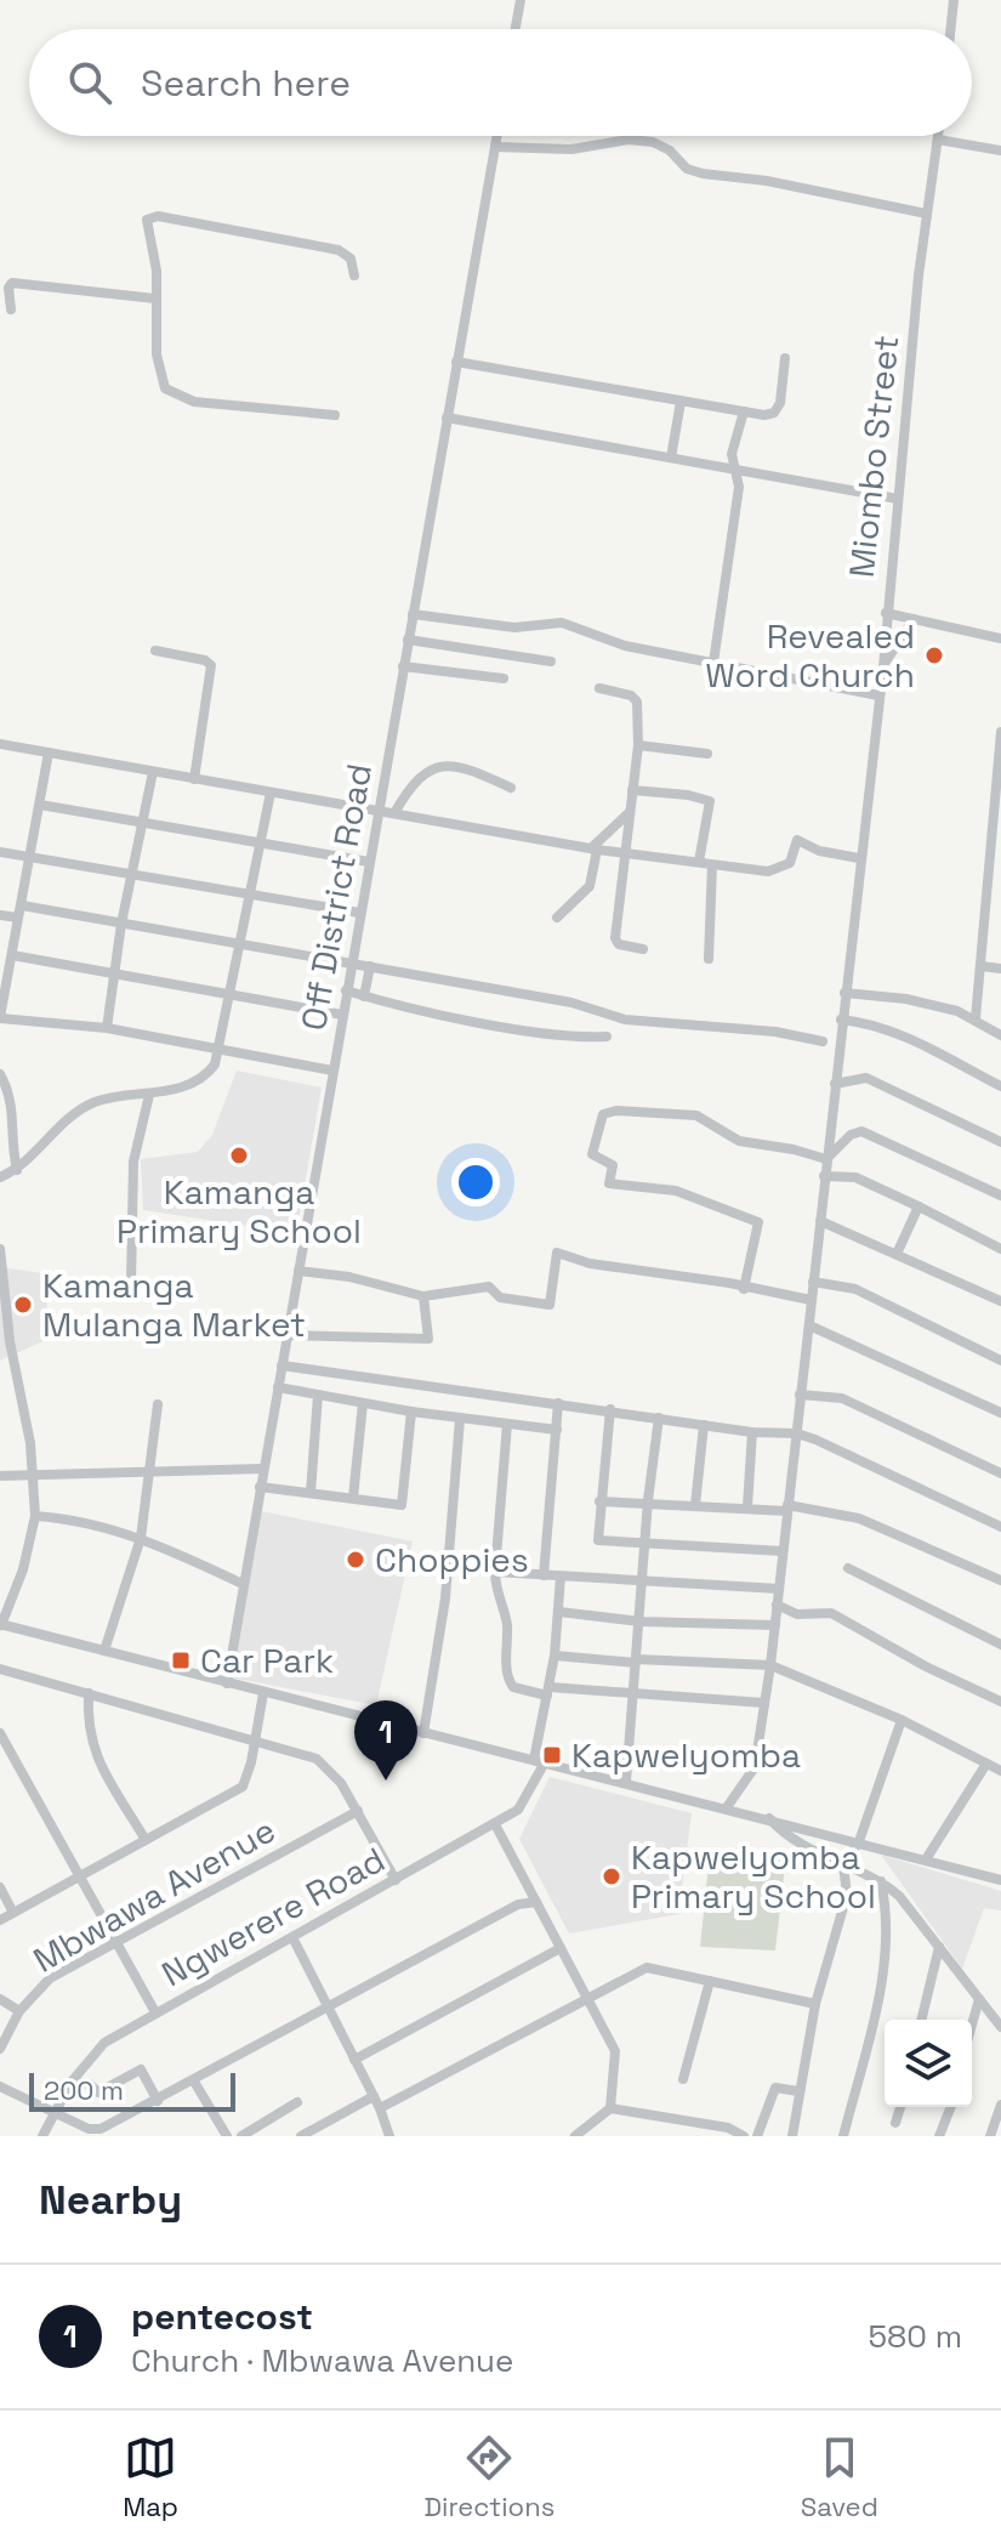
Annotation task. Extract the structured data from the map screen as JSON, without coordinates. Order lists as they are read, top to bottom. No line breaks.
{"streets":{"street":["Miombo Street","Off District Road","Mbwawa Avenue","Ngwerere Road"]},"places":{"other":["Revealed Word Church","Kamanga Primary School","Kamanga Mulanga Market","Choppies","Kapwelyomba Primary School"],"transit":["Car Park","Kapwelyomba"]},"scale_bar":"200 m","page":{"search":"Search here","pins":"1","scale":"200 m","heading":"Nearby","list":[{"mark":"1","name":"pentecost","note":"Church · Mbwawa Avenue","value":"580 m"}],"nav":["Map","Directions","Saved"]}}
